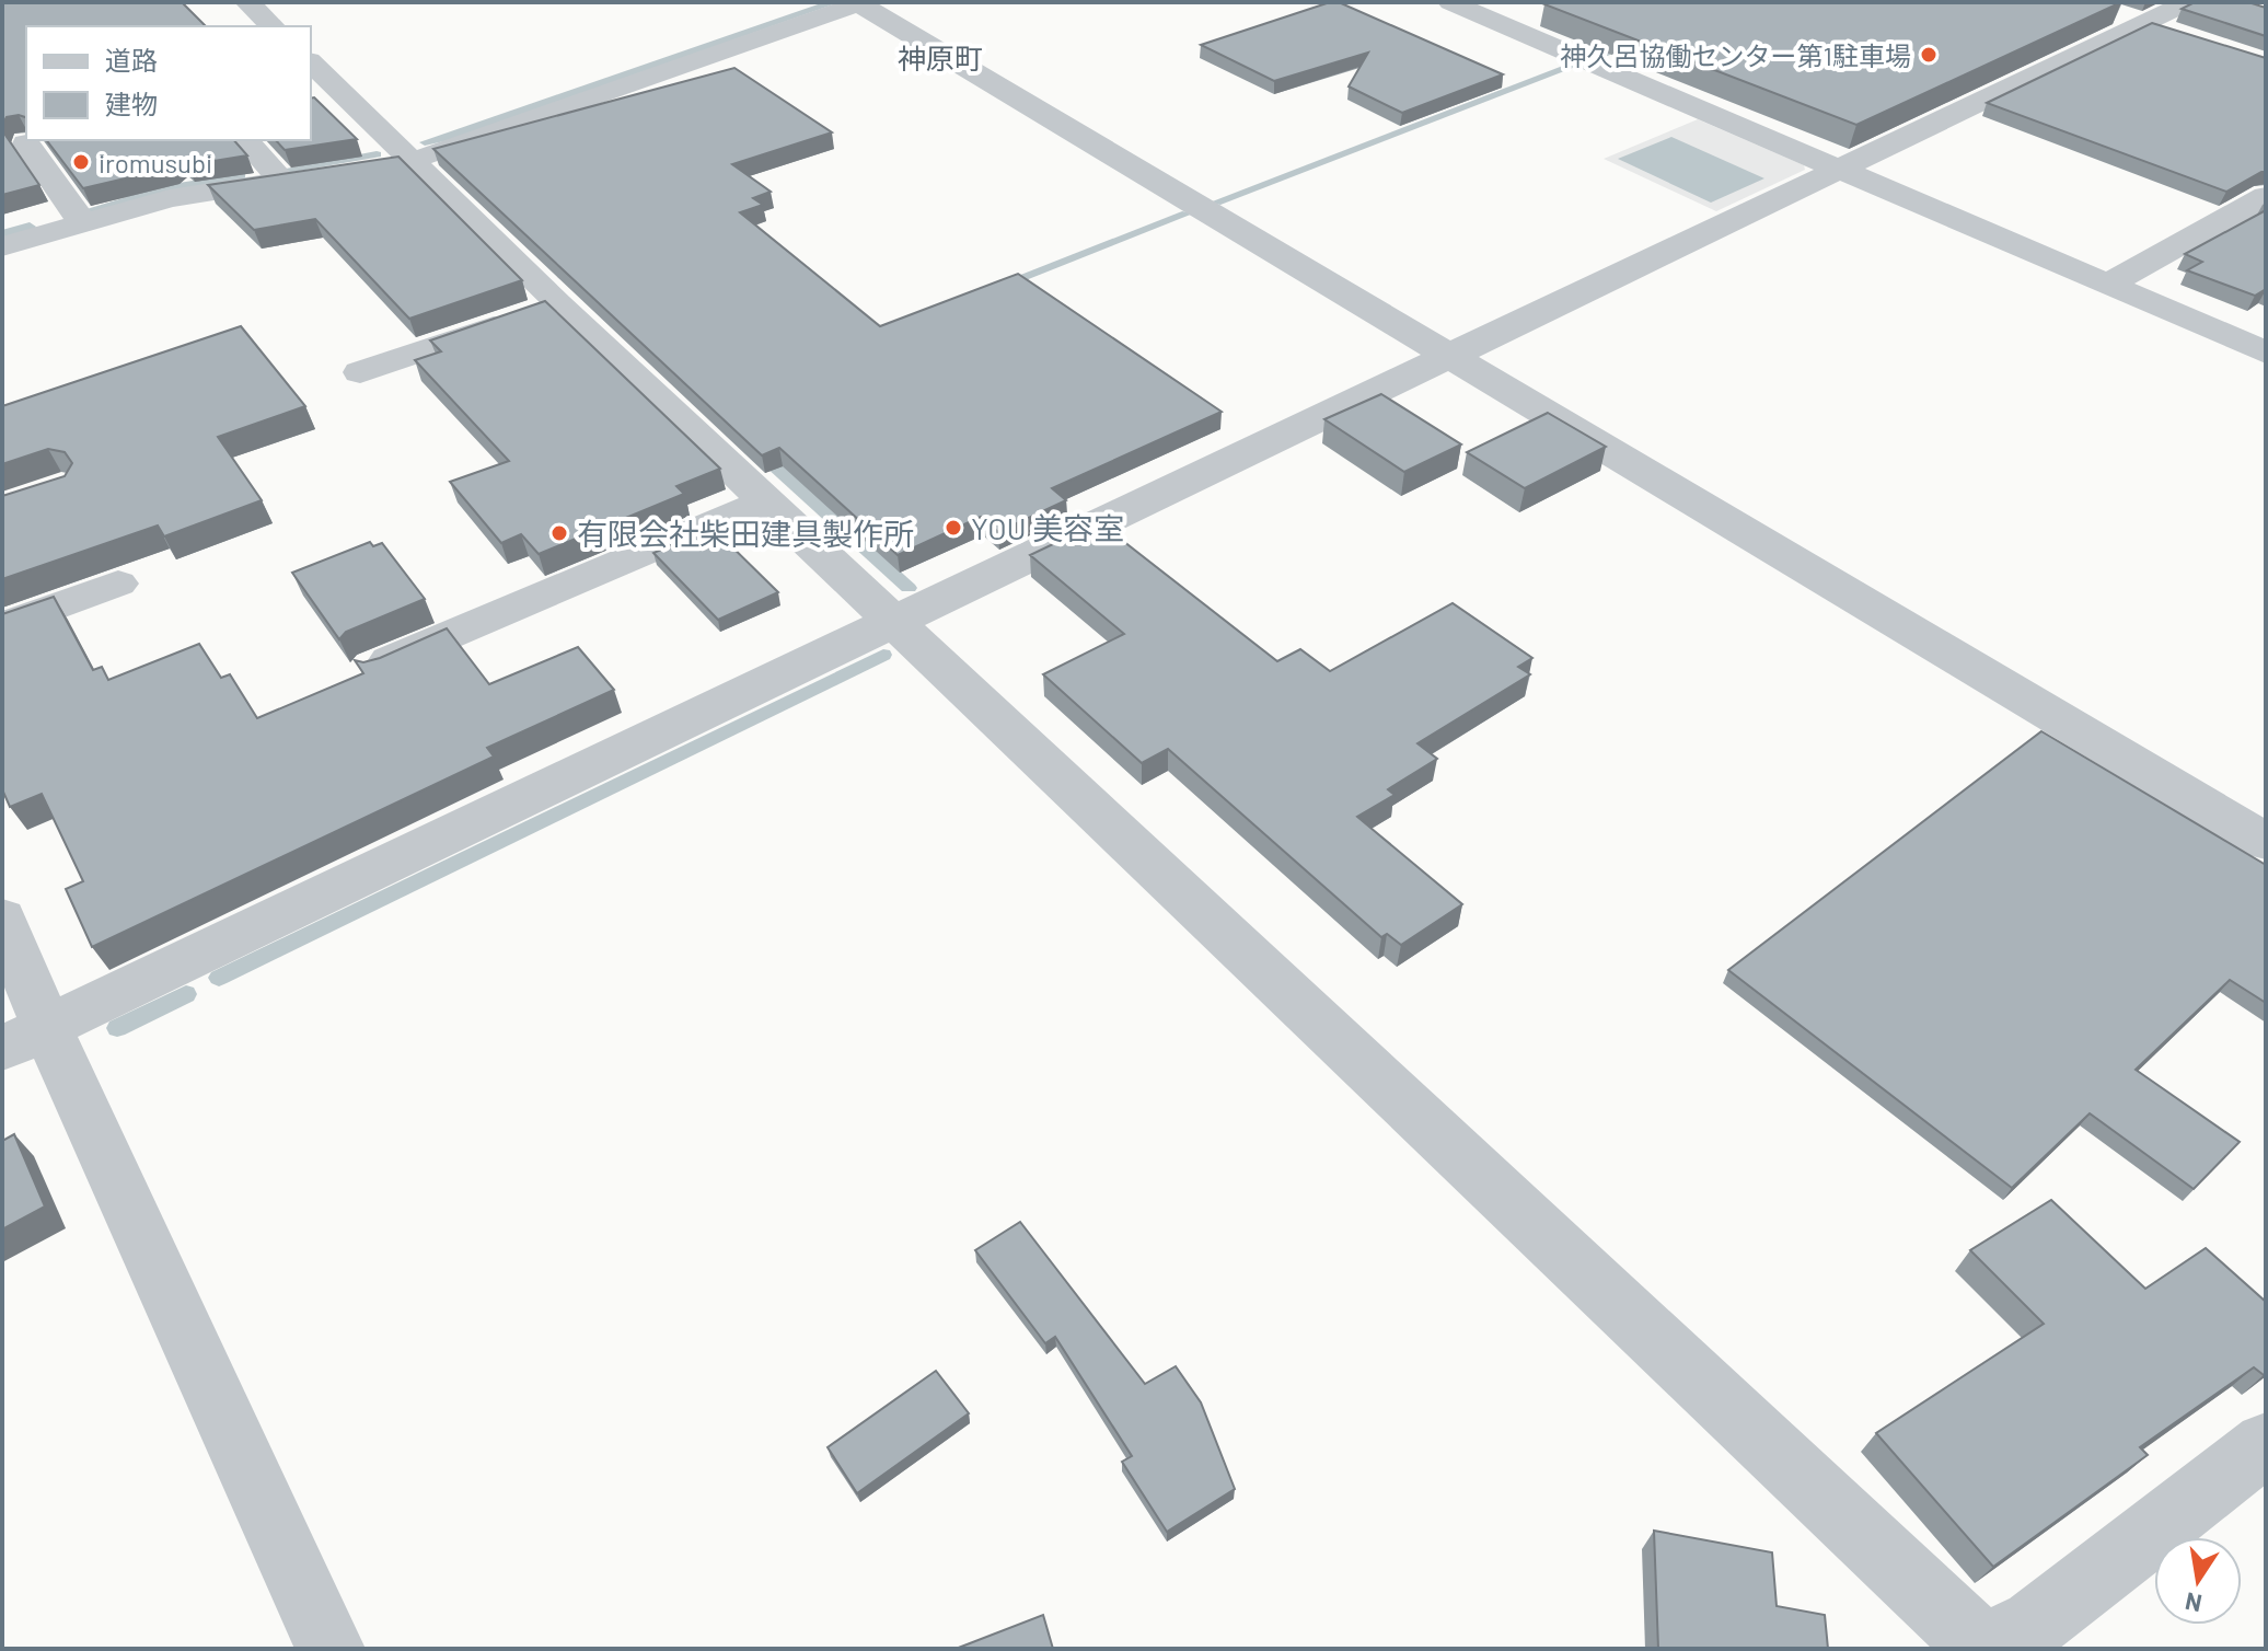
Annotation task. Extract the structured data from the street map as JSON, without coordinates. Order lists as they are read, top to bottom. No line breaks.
{"districts":["神原町"],"places":["神久呂協働センター第1駐車場","iromusubi","YOU 美容室","有限会社柴田建具製作所"],"legend":["道路","建物"],"north":"bottom"}
